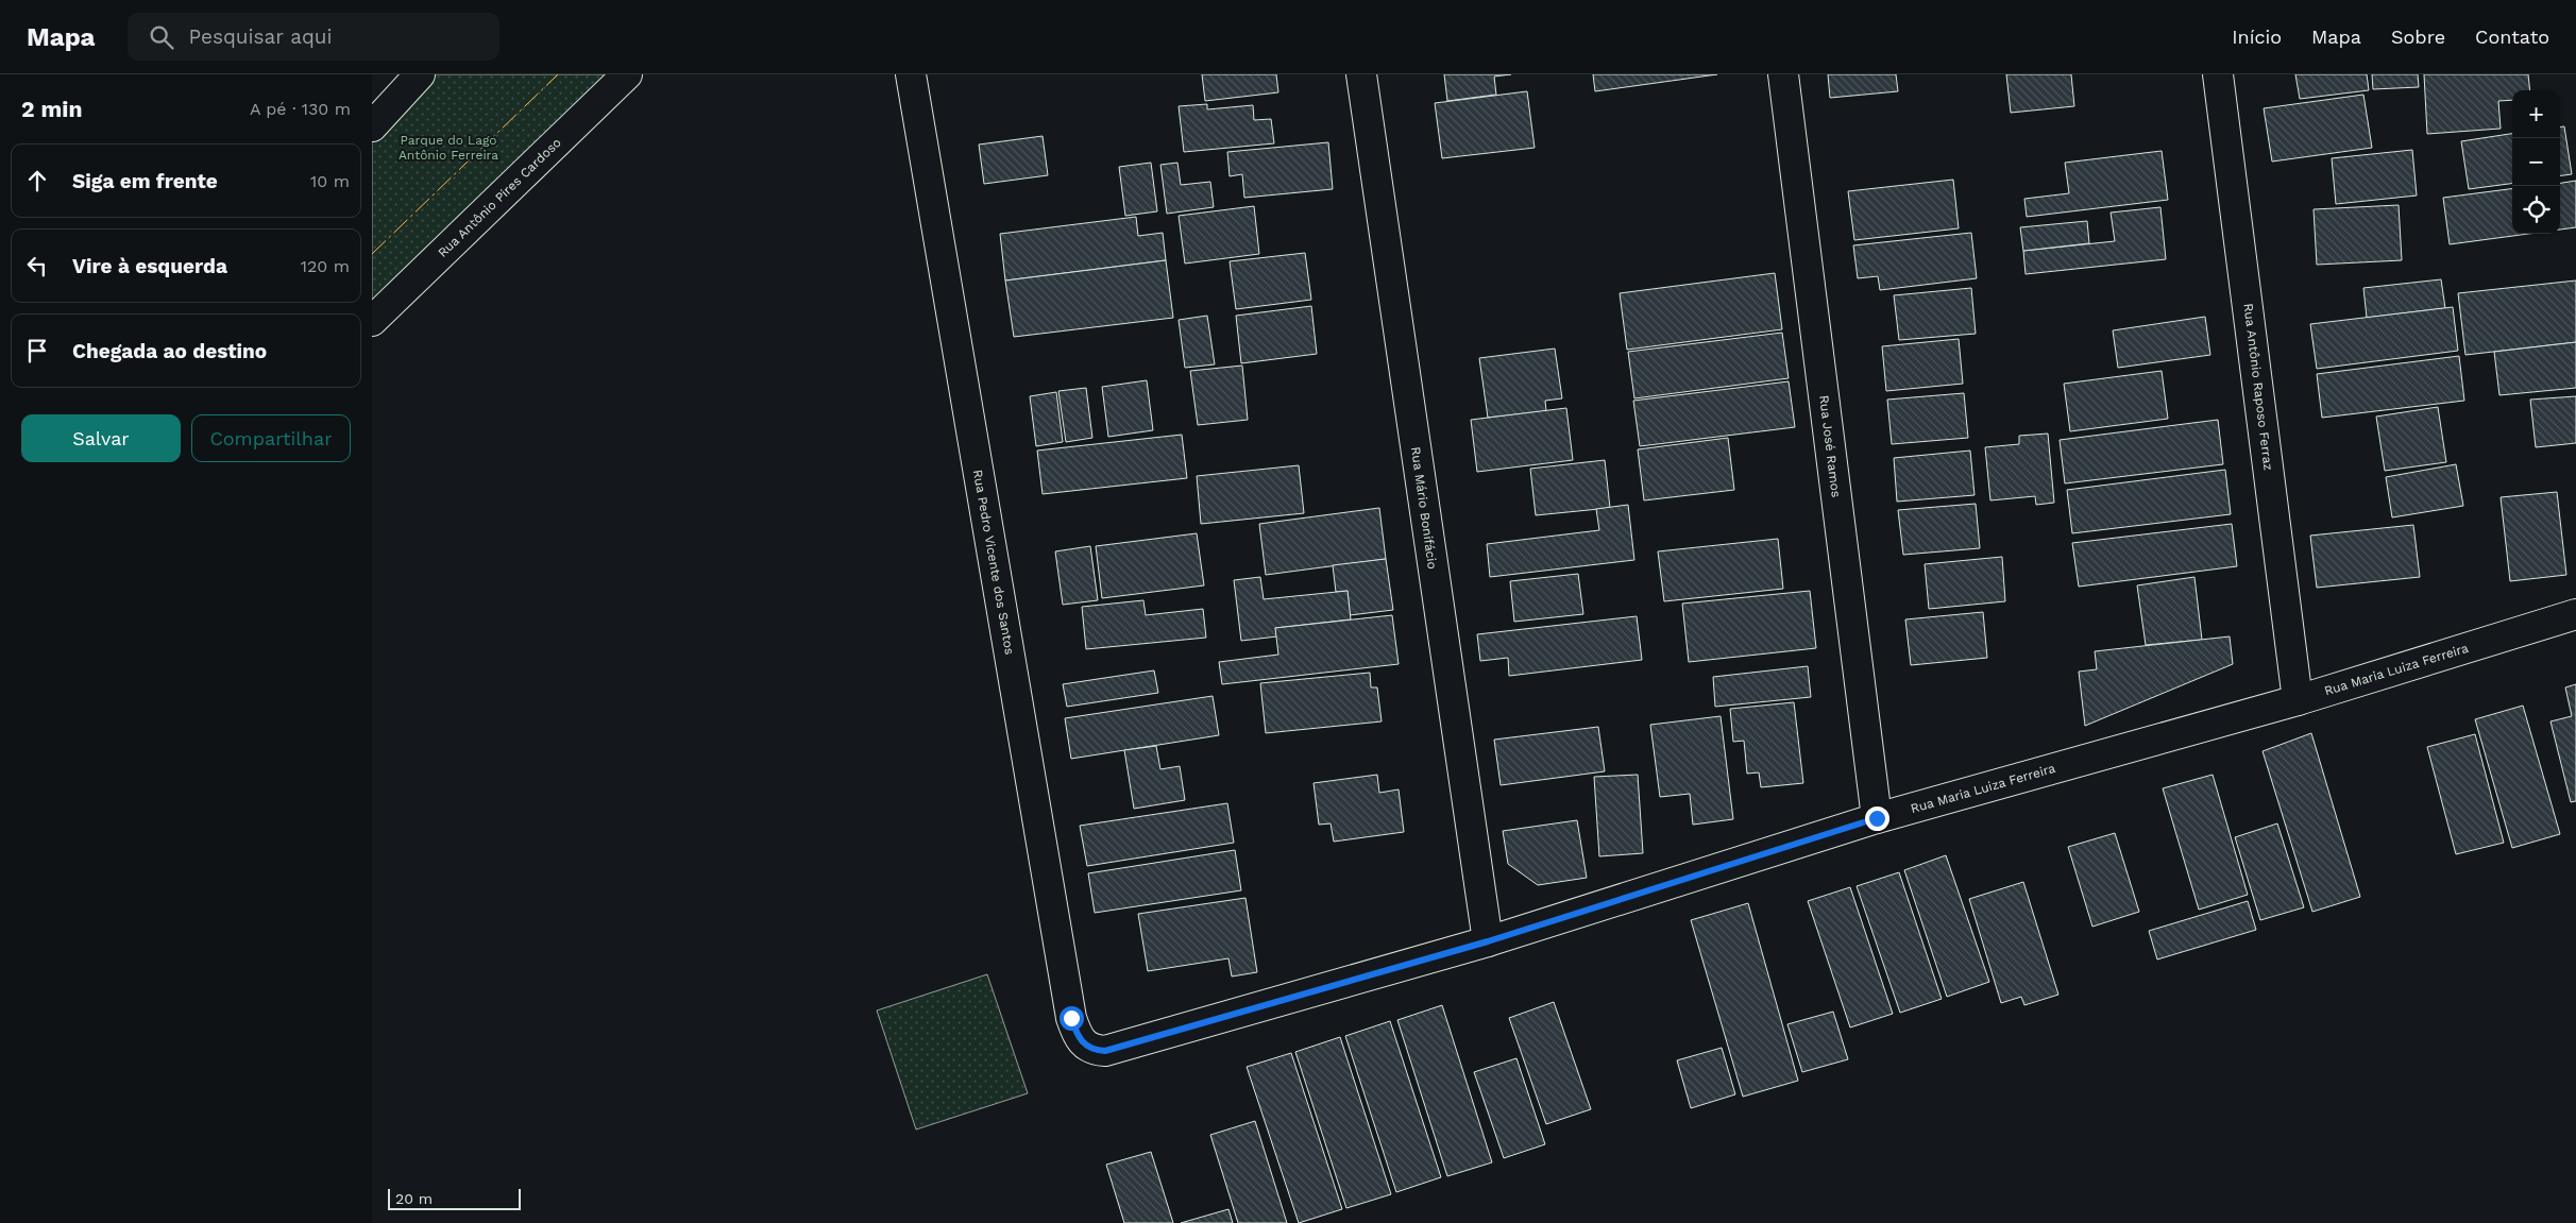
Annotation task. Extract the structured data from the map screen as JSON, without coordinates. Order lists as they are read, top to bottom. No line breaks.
{"streets":{"street":["Rua Antônio Pires Cardoso","Rua Antônio Raposo Ferraz","Rua José Ramos","Rua Mário Bonifácio","Rua Pedro Vicente dos Santos","Rua Maria Luiza Ferreira"]},"crossings":[["Rua Antônio Raposo Ferraz","Rua Maria Luiza Ferreira"],["Rua José Ramos","Rua Maria Luiza Ferreira"],["Rua Mário Bonifácio","Rua Maria Luiza Ferreira"],["Rua Pedro Vicente dos Santos","Rua Maria Luiza Ferreira"]],"parks":["Parque do Lago Antônio Ferreira"],"scale_bar":"20 m","page":{"header":"Mapa","search":"Pesquisar aqui","nav":["Início","Mapa","Sobre","Contato"],"heading":["2 min","A pé · 130 m"],"map_buttons":["+","−"],"list":[["Siga em frente","10 m"],["Vire à esquerda","120 m"],"Chegada ao destino"],"buttons":["Salvar","Compartilhar"],"scale":"20 m"}}
